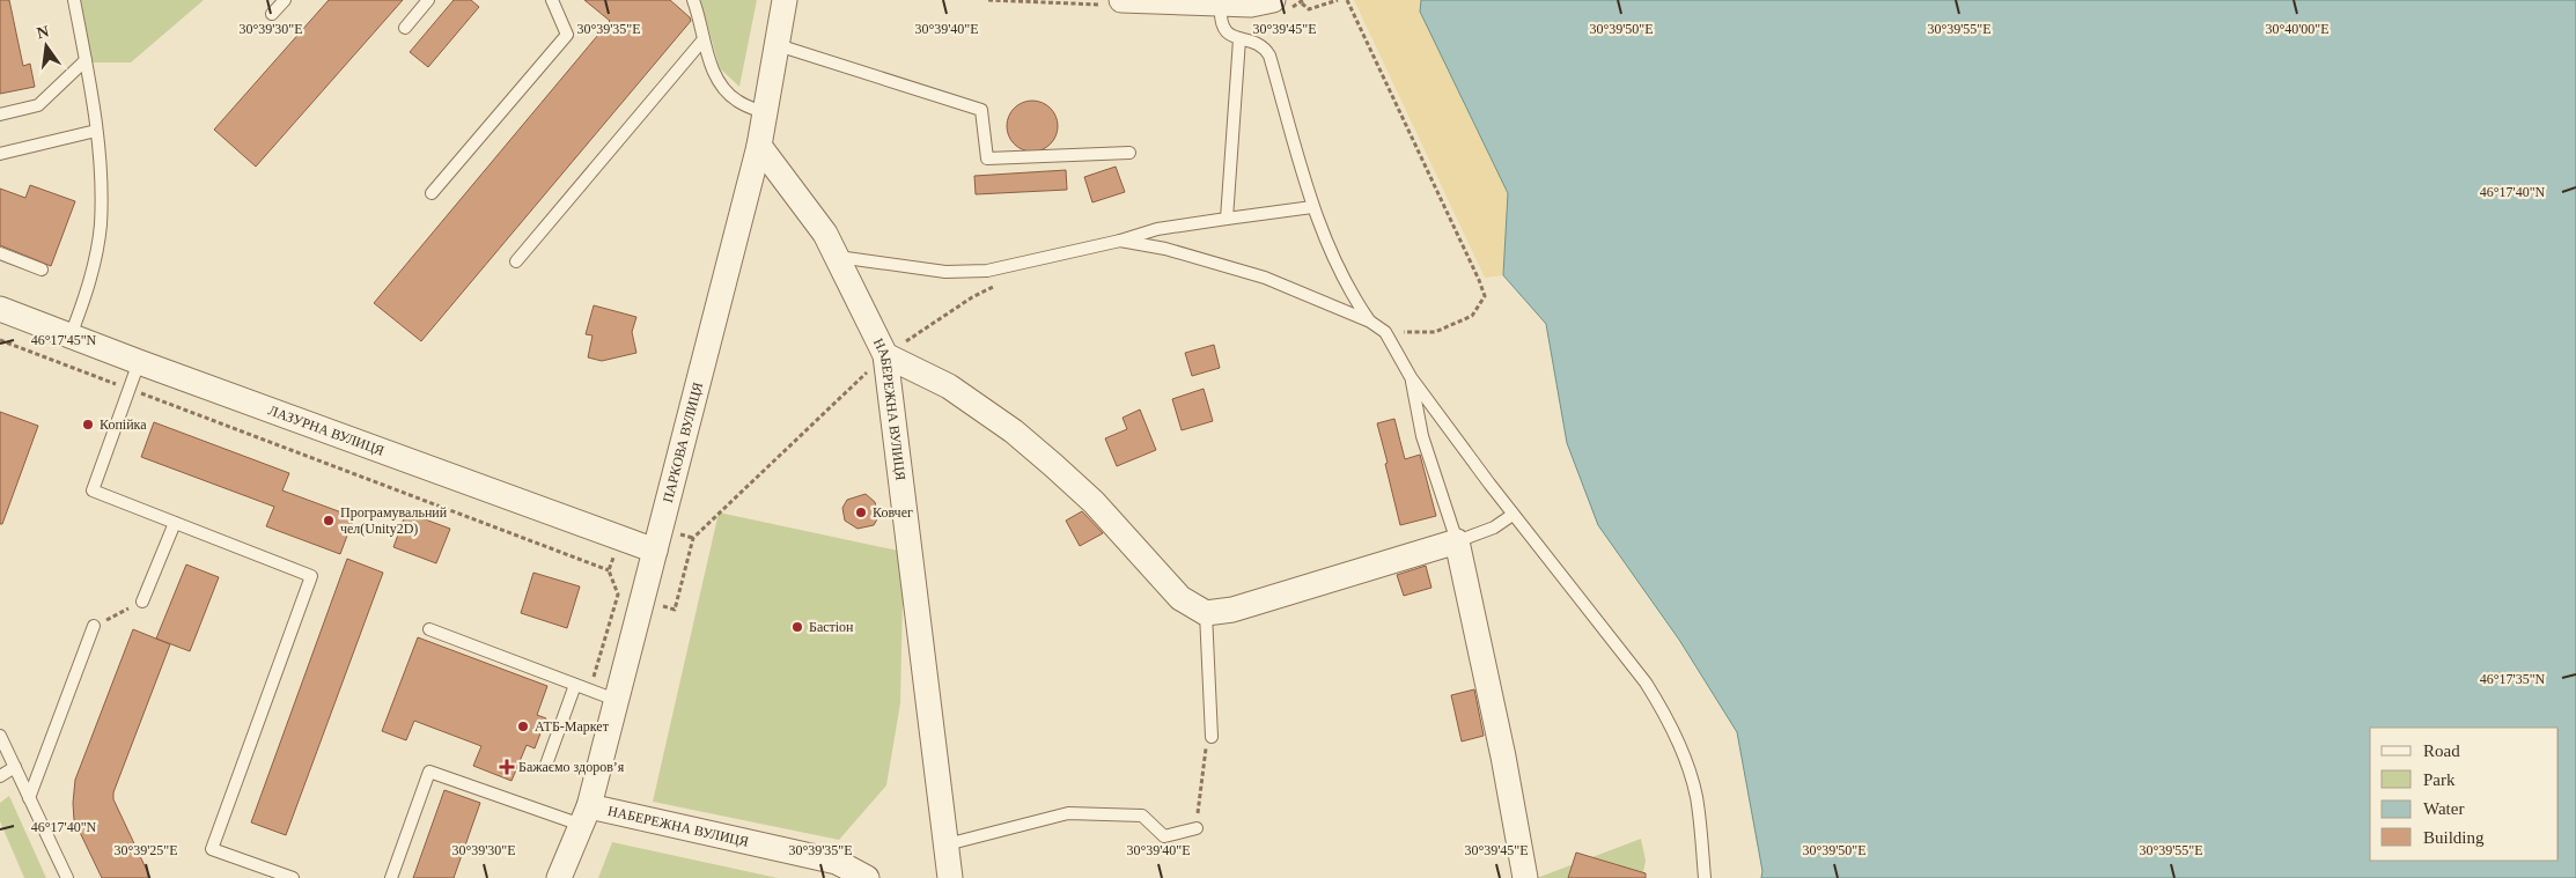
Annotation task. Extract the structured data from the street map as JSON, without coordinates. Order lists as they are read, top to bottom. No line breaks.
{"streets":{"street":["НАБЕРЕЖНА ВУЛИЦЯ","ЛАЗУРНА ВУЛИЦЯ","ПАРКОВА ВУЛИЦЯ"]},"crossings":[["НАБЕРЕЖНА ВУЛИЦЯ","ПАРКОВА ВУЛИЦЯ"],["ЛАЗУРНА ВУЛИЦЯ","ПАРКОВА ВУЛИЦЯ"]],"places":{"other":["Копійка","Ковчег","Програмувальний чел(Unity2D)","Бастіон","АТБ-Маркет"],"health":["Бажаємо здоровʼя"]},"legend":["Road","Park","Water","Building"],"north":"top","coordinates":["30°39'50\"E","30°39'55\"E","30°40'00\"E","30°39'30\"E","30°39'35\"E","30°39'40\"E","30°39'45\"E","46°17'40\"N","46°17'45\"N","46°17'35\"N","30°39'25\"E"]}
